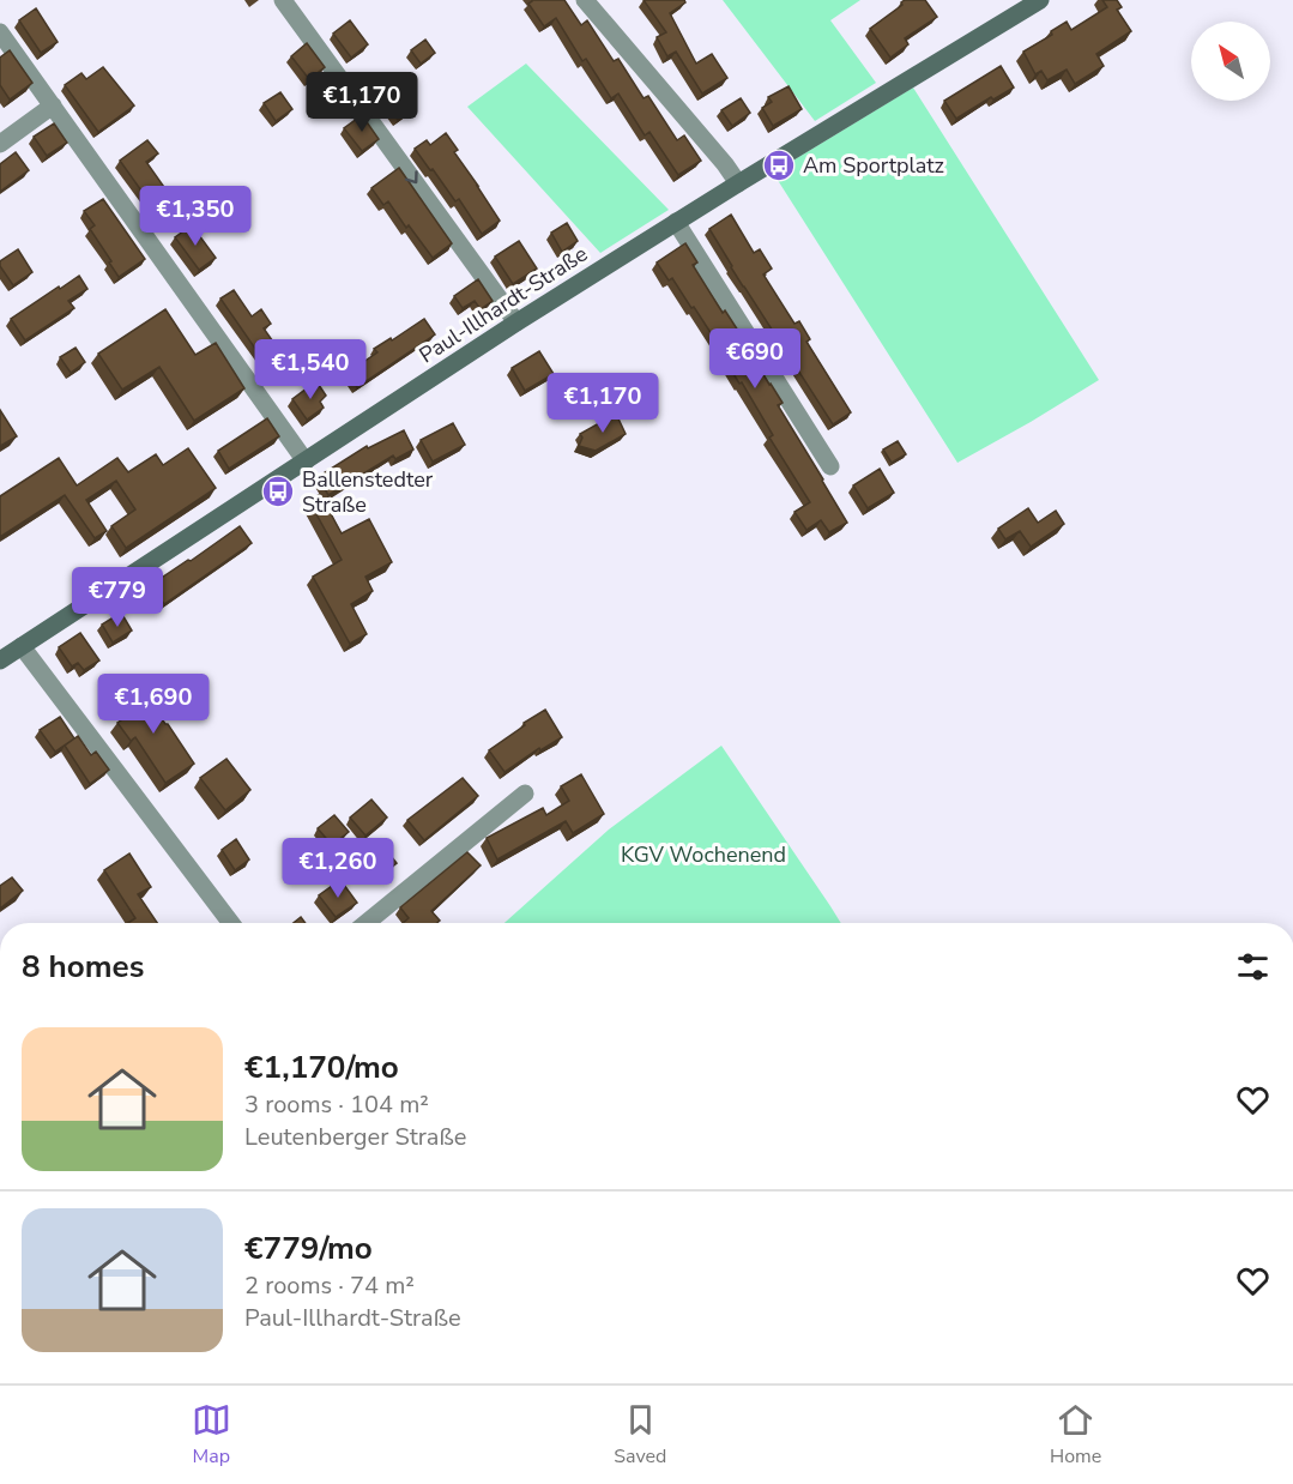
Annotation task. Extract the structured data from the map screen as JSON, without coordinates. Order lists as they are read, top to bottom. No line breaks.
{"streets":{"street":["Paul-Illhardt-Straße"]},"parks":["KGV Wochenend"],"places":{"bus stop":["Am Sportplatz","Ballenstedter Straße"]},"north":"top left","page":{"price":["€1,170","€1,350","€690","€1,540","€1,170","€779","€1,690","€1,260"],"heading":"8 homes","list":[{"name":"€1,170/mo","note":"3 rooms · 104 m² · Leutenberger Straße"},{"name":"€779/mo","note":"2 rooms · 74 m² · Paul-Illhardt-Straße"}],"tabs":["Map","Saved","Home"]}}
